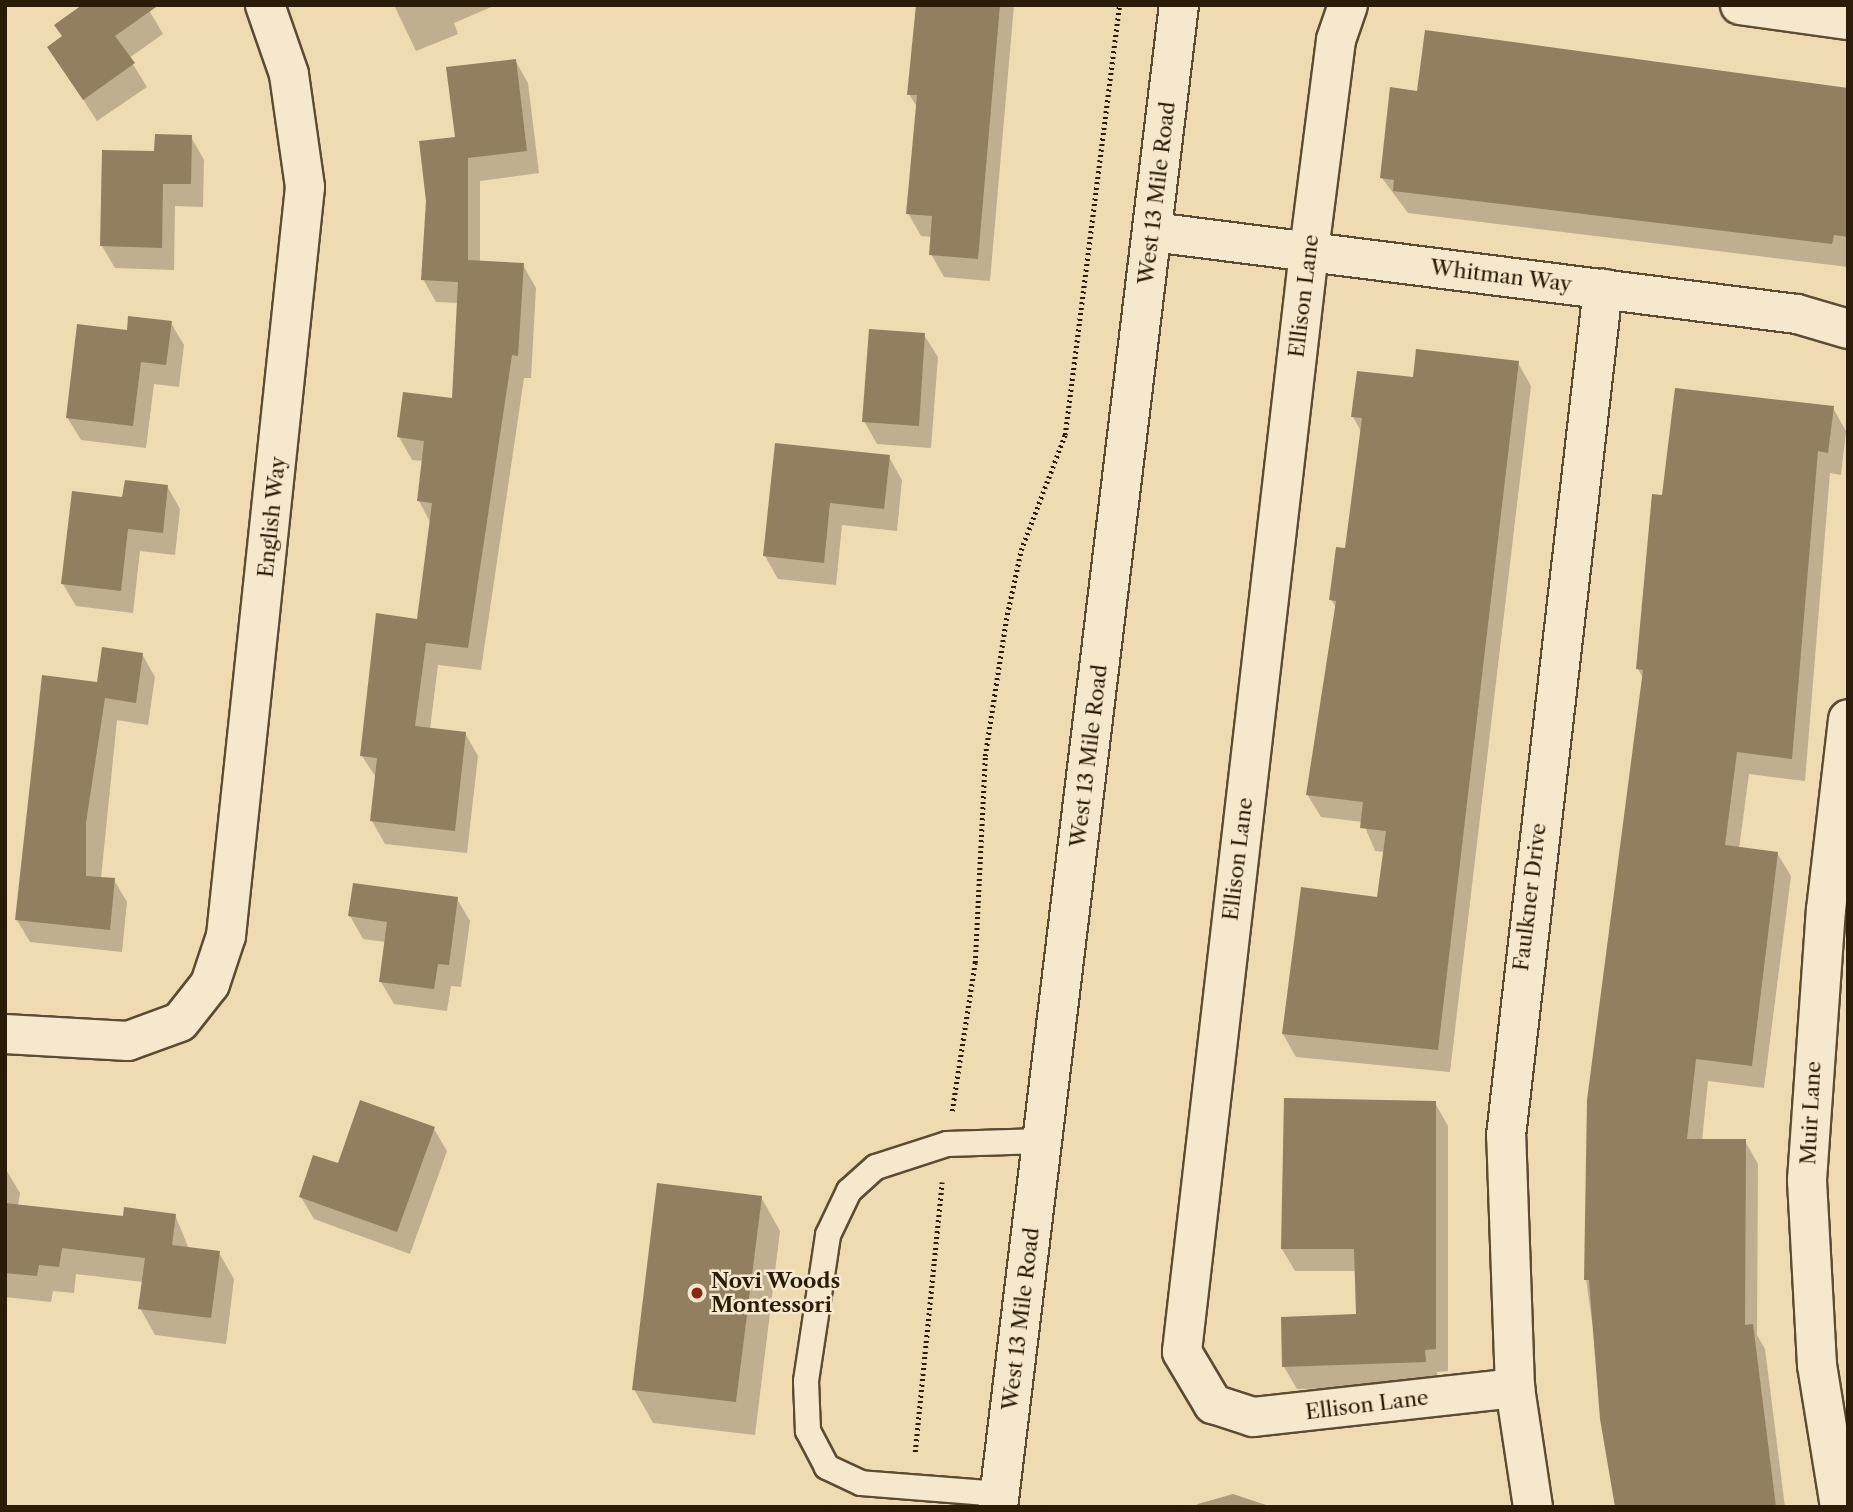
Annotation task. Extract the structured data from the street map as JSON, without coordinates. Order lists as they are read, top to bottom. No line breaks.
{"streets":{"street":["West 13 Mile Road","Whitman Way","Ellison Lane","English Way","Faulkner Drive","Muir Lane"]},"crossings":[["West 13 Mile Road","Whitman Way"],["Whitman Way","Ellison Lane"],["Whitman Way","Faulkner Drive"],["Ellison Lane","Faulkner Drive"]],"places":["Novi Woods Montessori"]}
